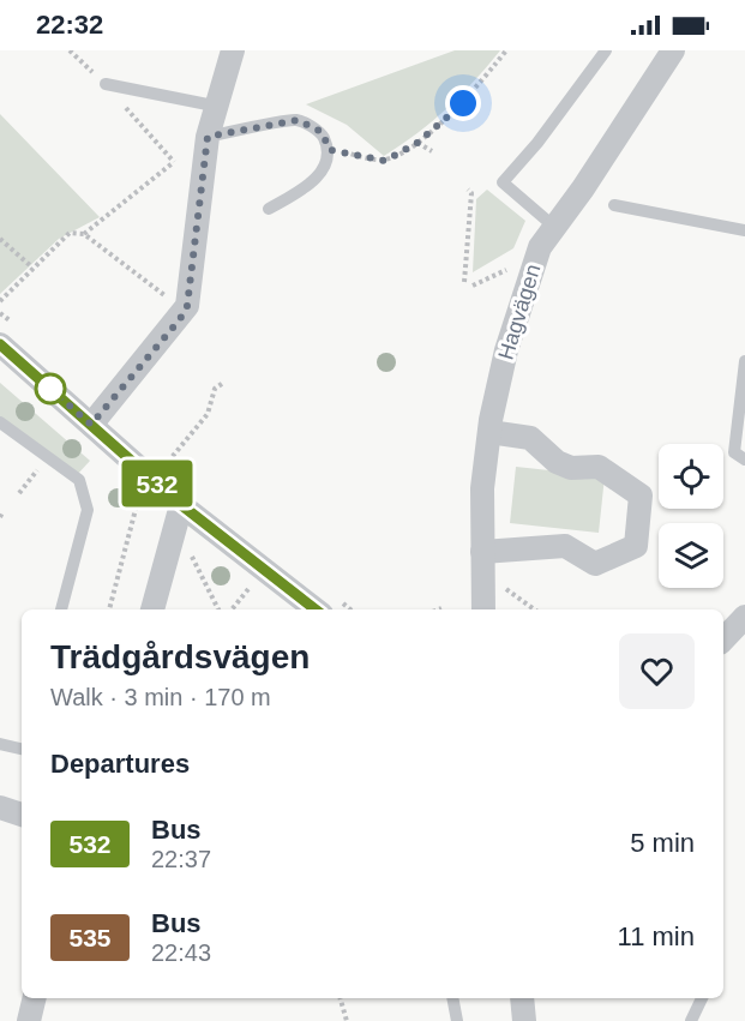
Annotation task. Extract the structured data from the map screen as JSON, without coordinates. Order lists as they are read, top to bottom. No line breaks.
{"streets":{"street":["Hagvägen"]},"lines":["bus line 532"],"page":{"status":"22:32","on_map":"532","heading":[["Trädgårdsvägen","Walk · 3 min · 170 m"],"Departures"],"list":[{"mark":"532","name":"Bus","note":"22:37","value":"5 min"},{"mark":"535","name":"Bus","note":"22:43","value":"11 min"}]}}
